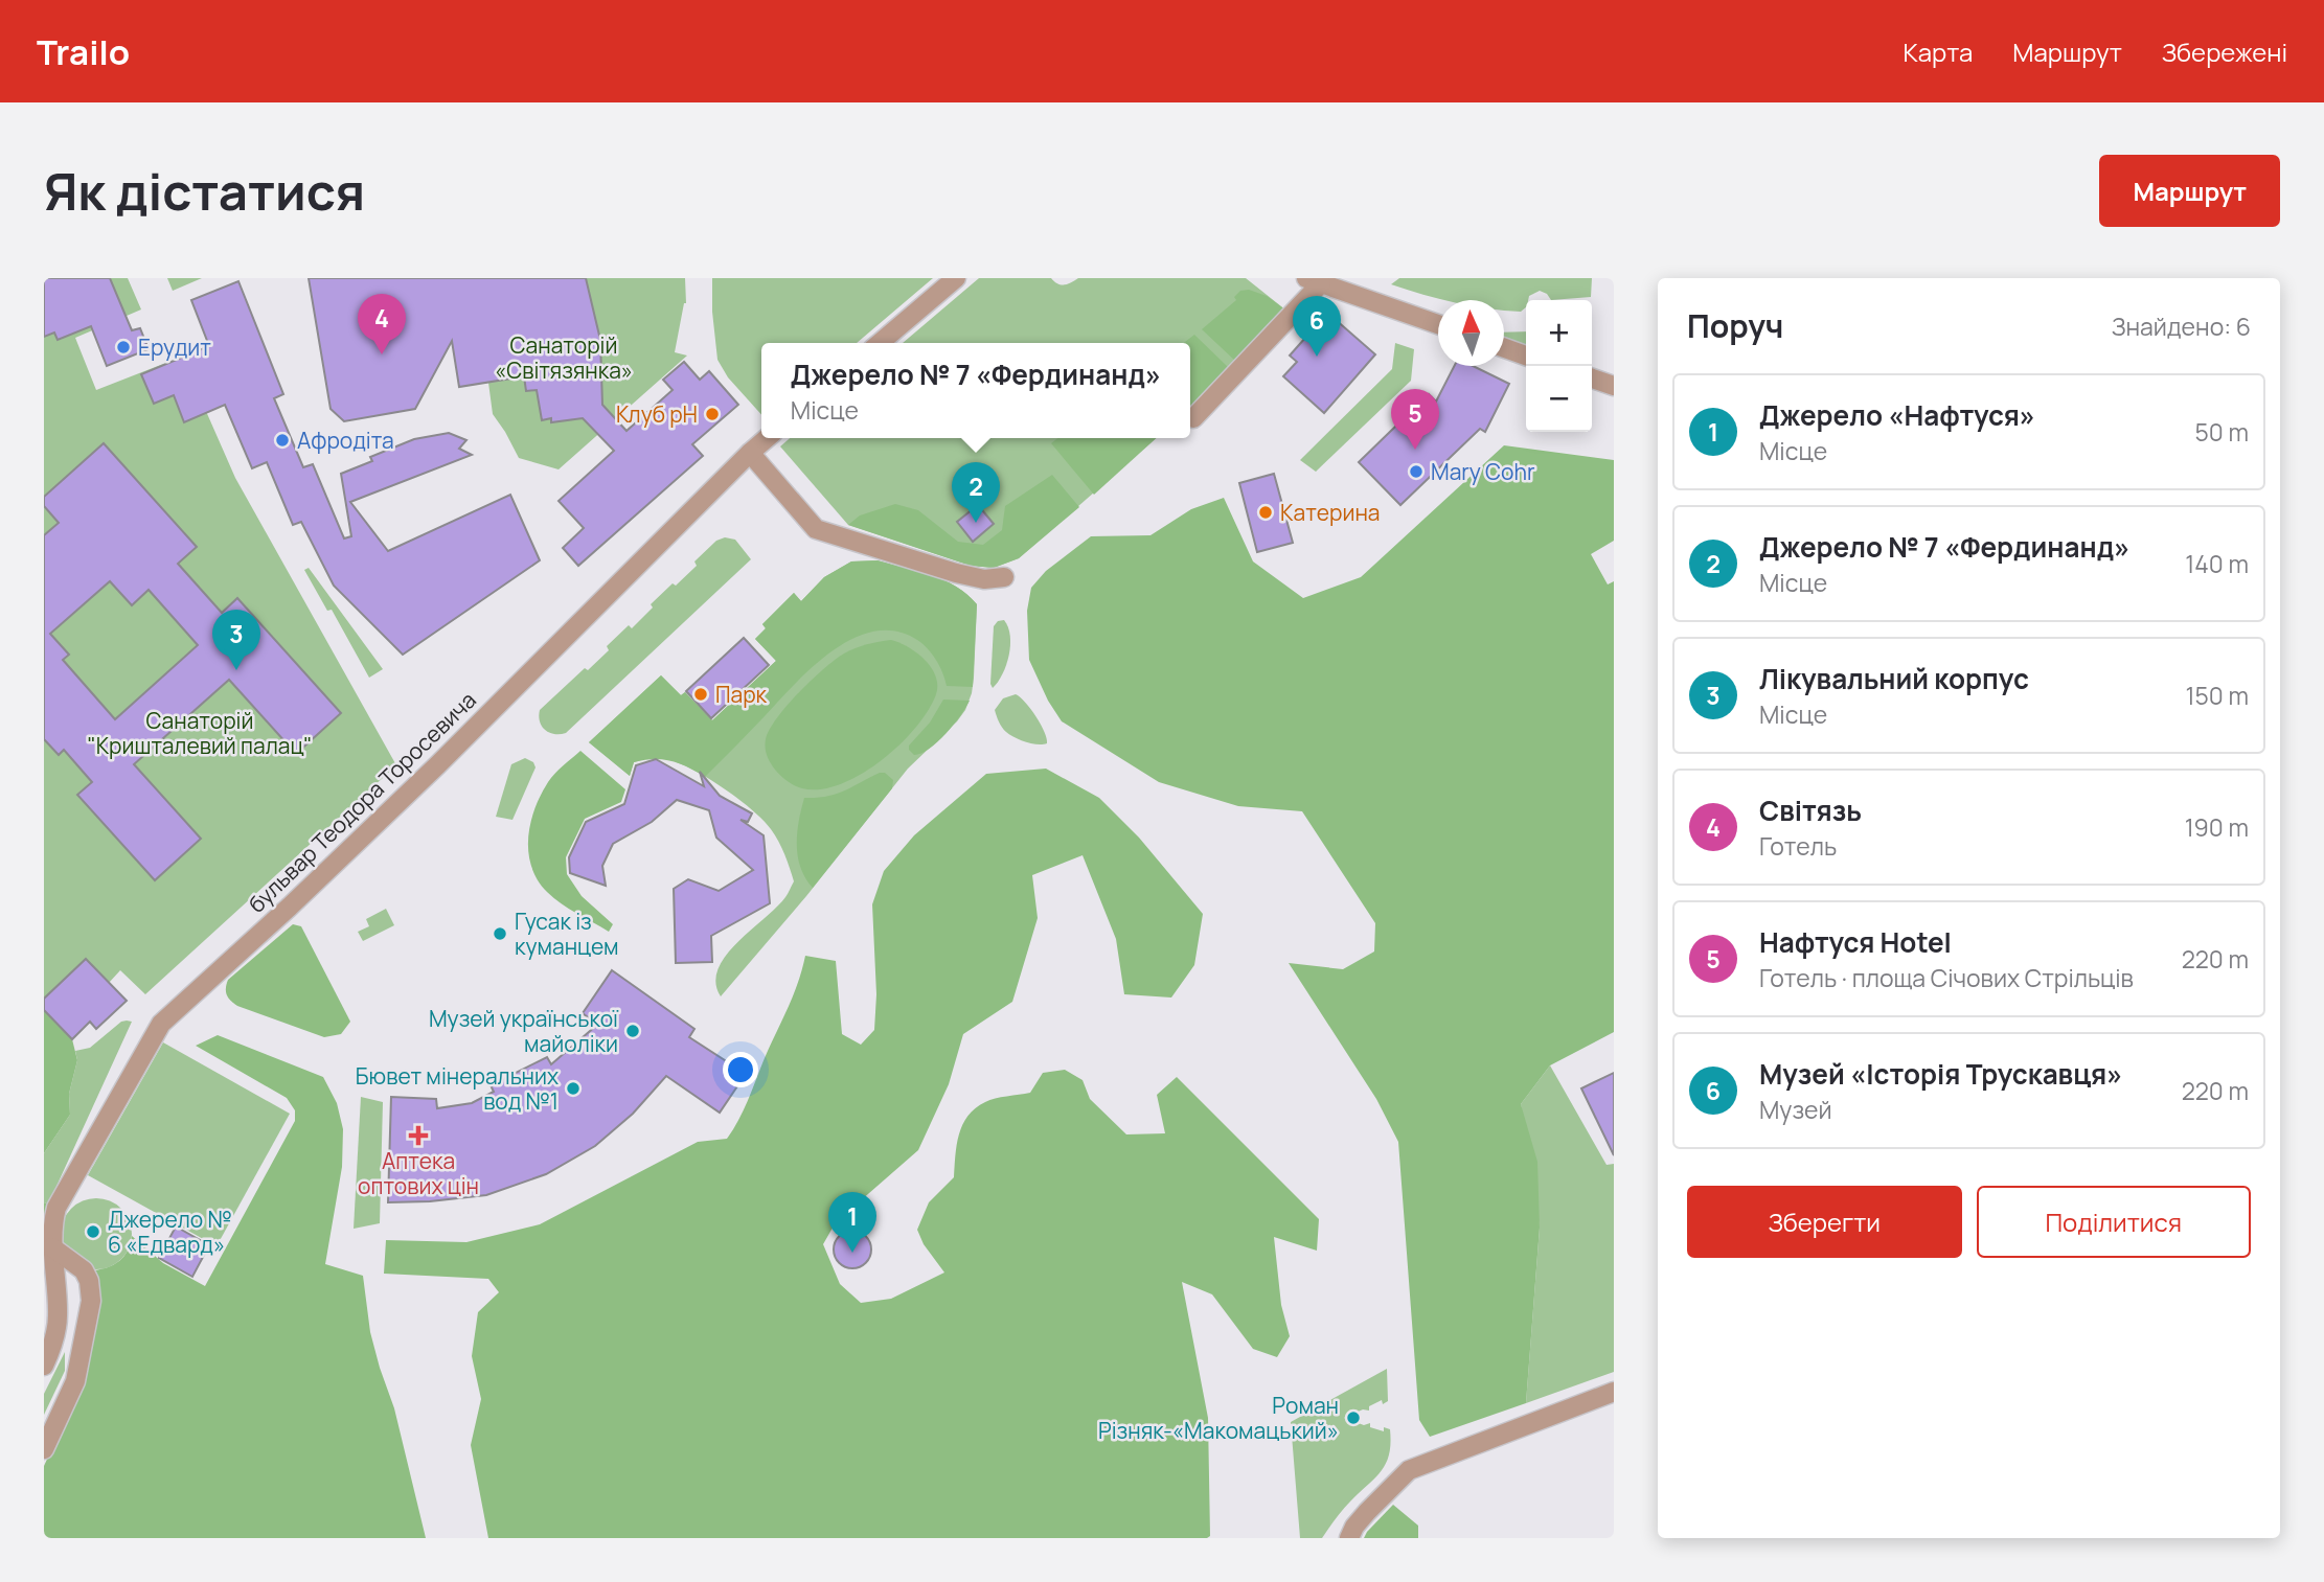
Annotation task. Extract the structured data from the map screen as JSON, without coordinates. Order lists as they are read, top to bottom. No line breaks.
{"streets":{"street":["бульвар Теодора Торосевича"]},"parks":["Санаторій «Світязянка»","Санаторій \"Кришталевий палац\""],"places":{"other":["Ерудит","Клуб pH","Афродіта","Mary Cohr","Катерина","Парк","Гусак із куманцем","Музей української майоліки","Бювет мінеральних вод №1","Джерело № 6 «Едвард»","Роман Різняк-«Макомацький»"],"health":["Аптека оптових цін"]},"north":"top","page":{"header":"Trailo","nav":["Карта","Маршрут","Збережені"],"buttons":["Маршрут",["Зберегти","Поділитися"]],"title":"Як дістатися","heading":["Поруч","Знайдено: 6"],"pins":["4","6","5","2","3","1"],"map_buttons":["+","−"],"popup":["Джерело № 7 «Фердинанд»","Місце"],"list":[{"mark":"1","name":"Джерело «Нафтуся»","note":"Місце","value":"50 m"},{"mark":"2","name":"Джерело № 7 «Фердинанд»","note":"Місце","value":"140 m"},{"mark":"3","name":"Лікувальний корпус","note":"Місце","value":"150 m"},{"mark":"4","name":"Світязь","note":"Готель","value":"190 m"},{"mark":"5","name":"Нафтуся Hotel","note":"Готель · площа Січових Стрільців","value":"220 m"},{"mark":"6","name":"Музей «Історія Трускавця»","note":"Музей","value":"220 m"}]}}
